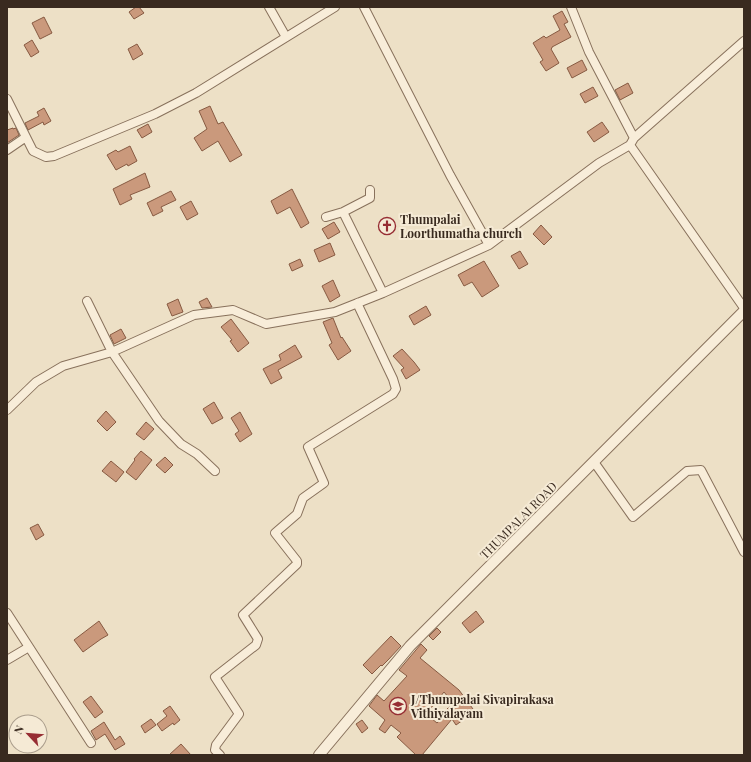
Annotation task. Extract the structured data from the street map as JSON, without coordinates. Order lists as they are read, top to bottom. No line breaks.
{"streets":{"street":["THUMPALAI ROAD"]},"places":{"church":["Thumpalai Loorthumatha church"],"school or university":["J/Thumpalai Sivapirakasa Vithiyalayam"]},"north":"top left"}
